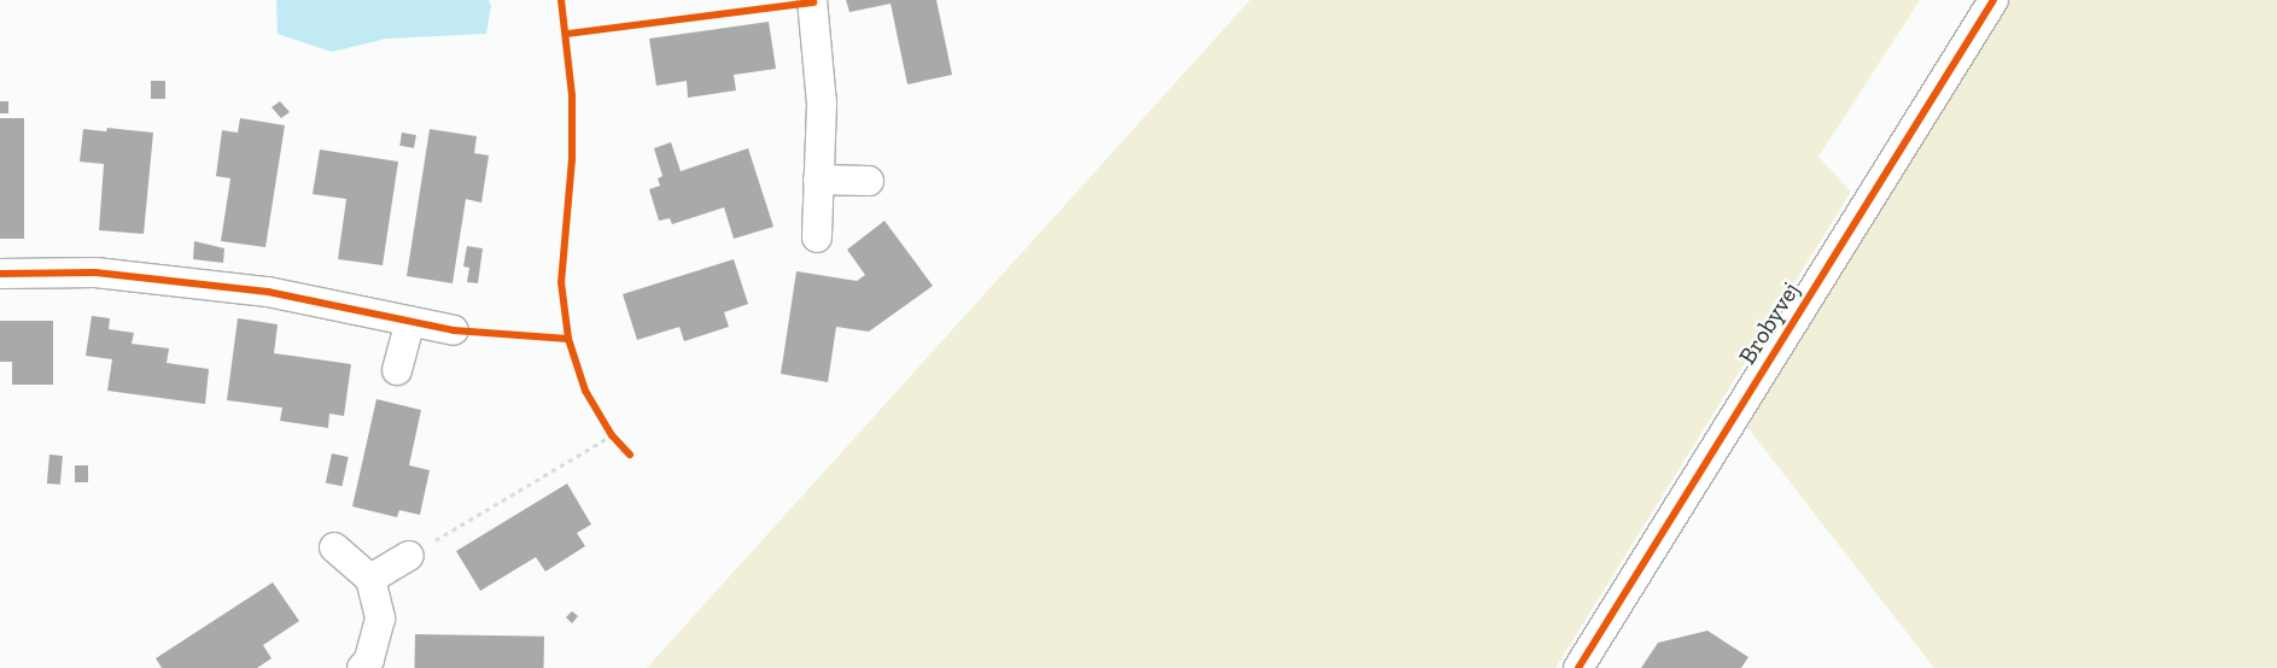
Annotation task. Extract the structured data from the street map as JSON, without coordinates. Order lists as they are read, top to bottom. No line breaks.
{"streets":{"street":["Brobyvej"]}}
